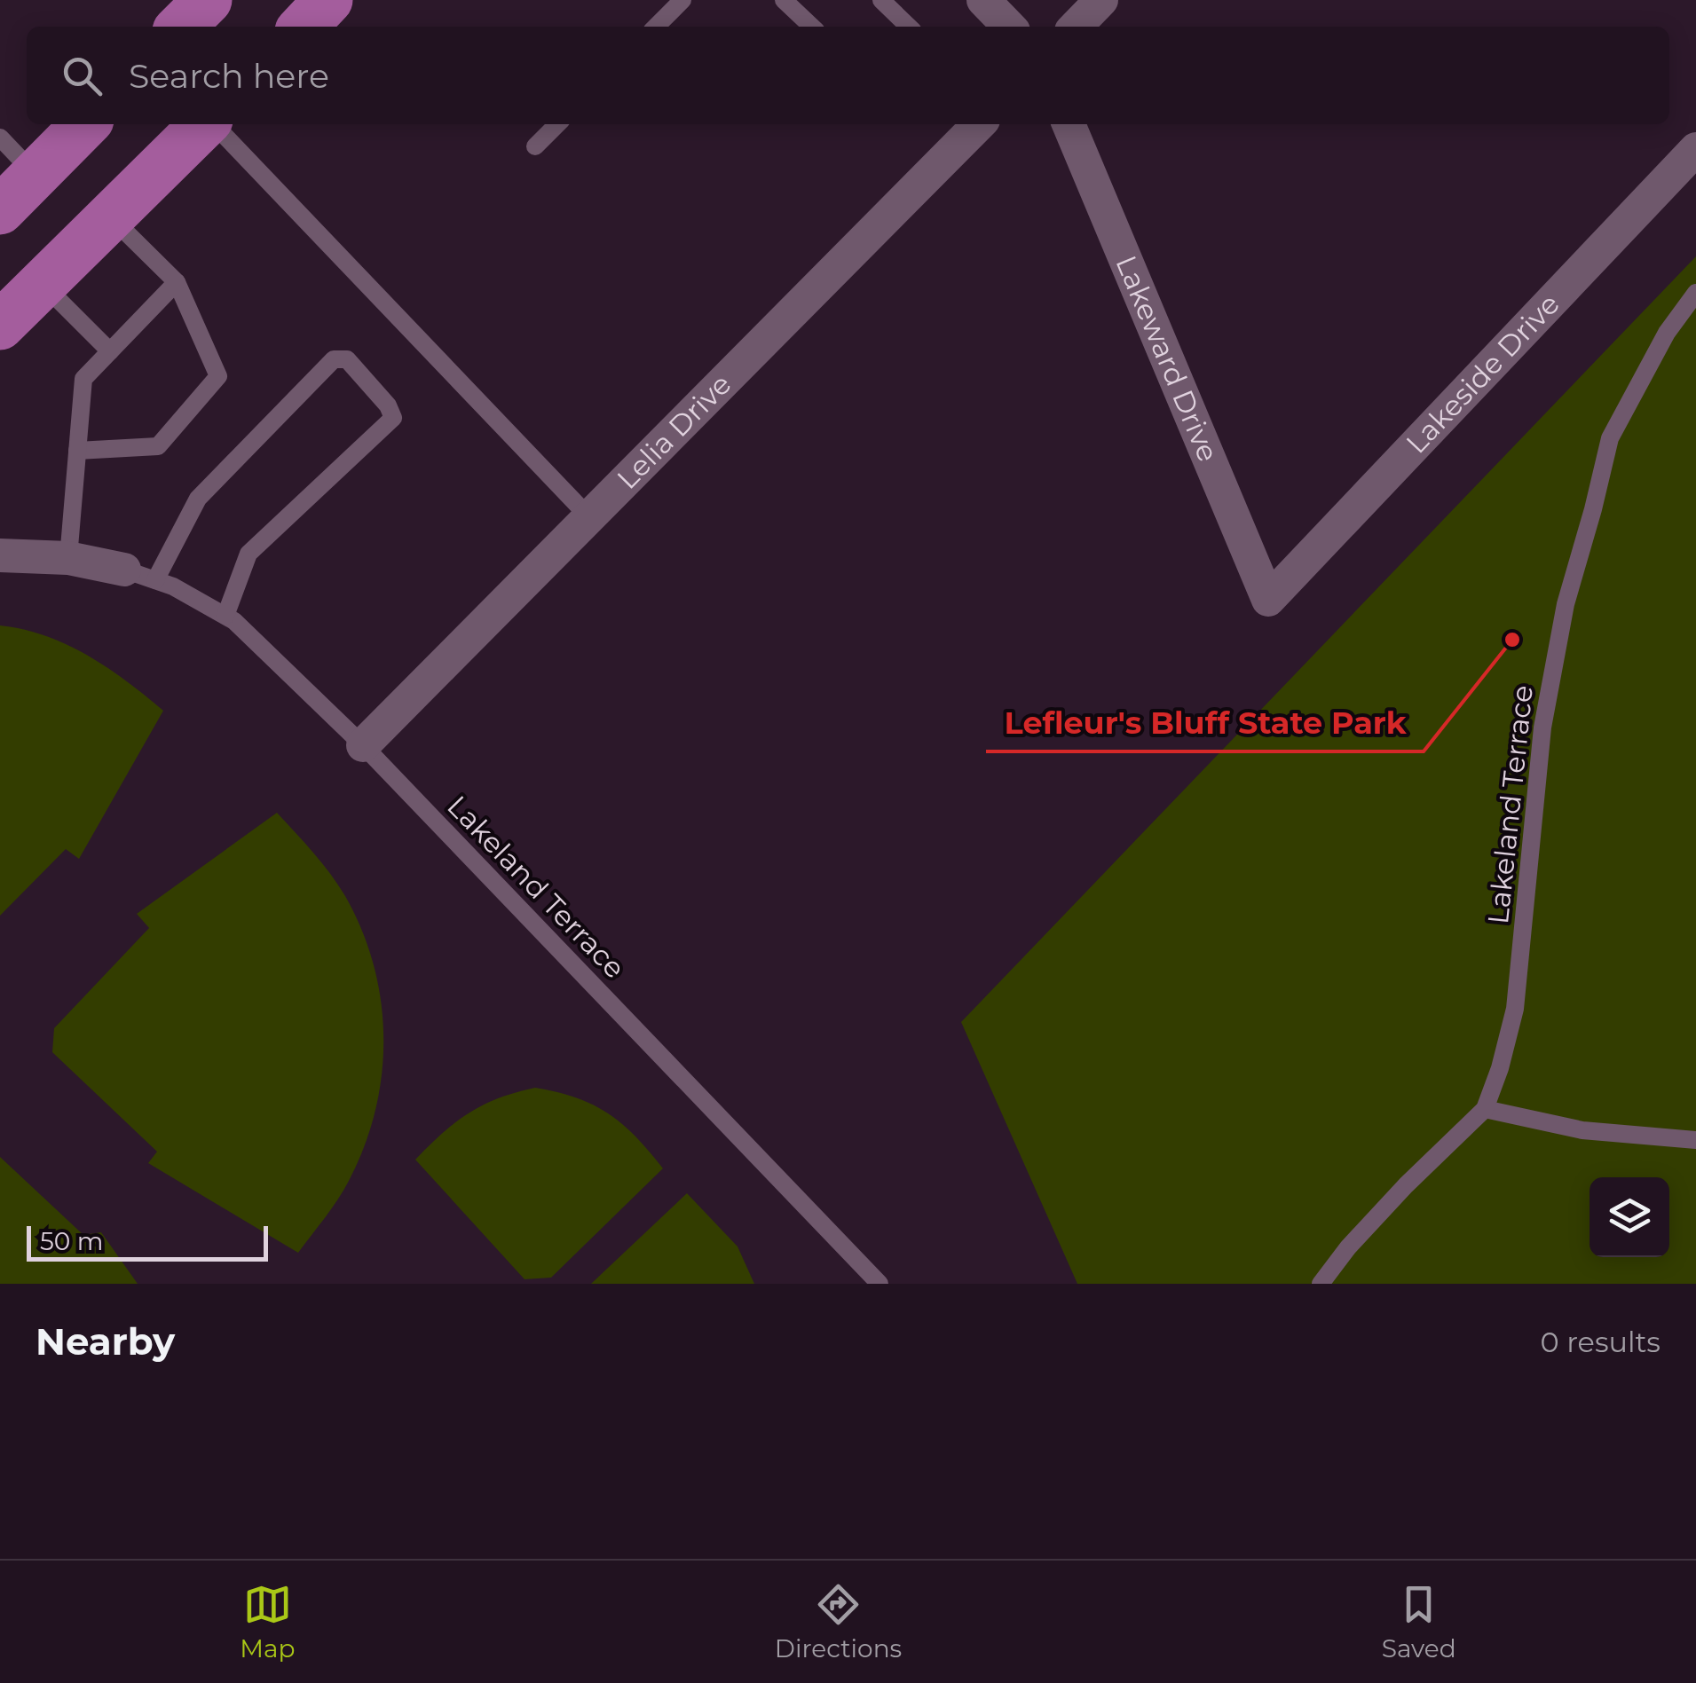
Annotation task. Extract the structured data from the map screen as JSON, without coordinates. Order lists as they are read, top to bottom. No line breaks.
{"streets":{"street":["Lakeward Drive","Lakeside Drive","Lelia Drive"],"lane":["Lakeland Terrace"]},"crossings":[["Lakeward Drive","Lakeside Drive"],["Lelia Drive","Lakeland Terrace"]],"places":["Lefleur's Bluff State Park"],"scale_bar":"50 m","page":{"search":"Search here","scale":"50 m","heading":["Nearby","0 results"],"nav":["Map","Directions","Saved"]}}
